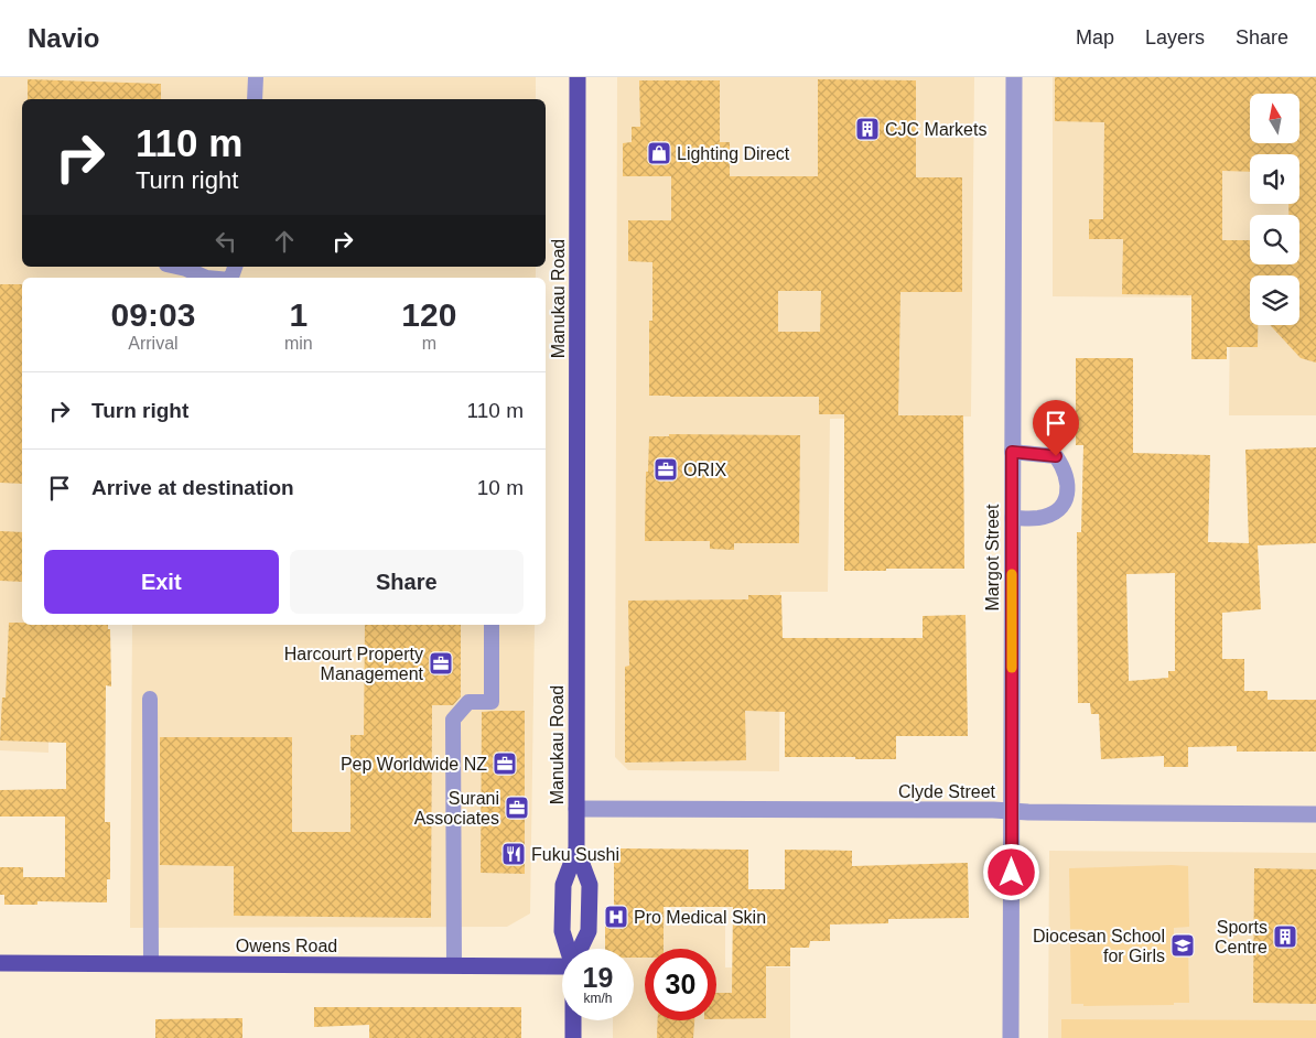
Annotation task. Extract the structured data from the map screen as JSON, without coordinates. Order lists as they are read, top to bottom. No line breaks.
{"streets":{"main road":["Manukau Road","Owens Road"],"street":["Margot Street","Clyde Street"]},"crossings":[["Manukau Road","Clyde Street"],["Margot Street","Clyde Street"]],"places":{"building":["CJC Markets","Sports Centre"],"shop":["Lighting Direct"],"office":["ORIX","Harcourt Property Management","Pep Worldwide NZ","Surani Associates"],"restaurant":["Fuku Sushi"],"hospital":["Pro Medical Skin"],"school or university":["Diocesan School for Girls"]},"north":"top","page":{"header":"Navio","nav":["Map","Layers","Share"],"turn":["110 m","Turn right"],"eta":["09:03","Arrival","1","min","120","m"],"list":[{"name":"Turn right","value":"110 m"},{"name":"Arrive at destination","value":"10 m"}],"buttons":["Exit","Share"],"speed":"19 km/h","limit":"30"}}
